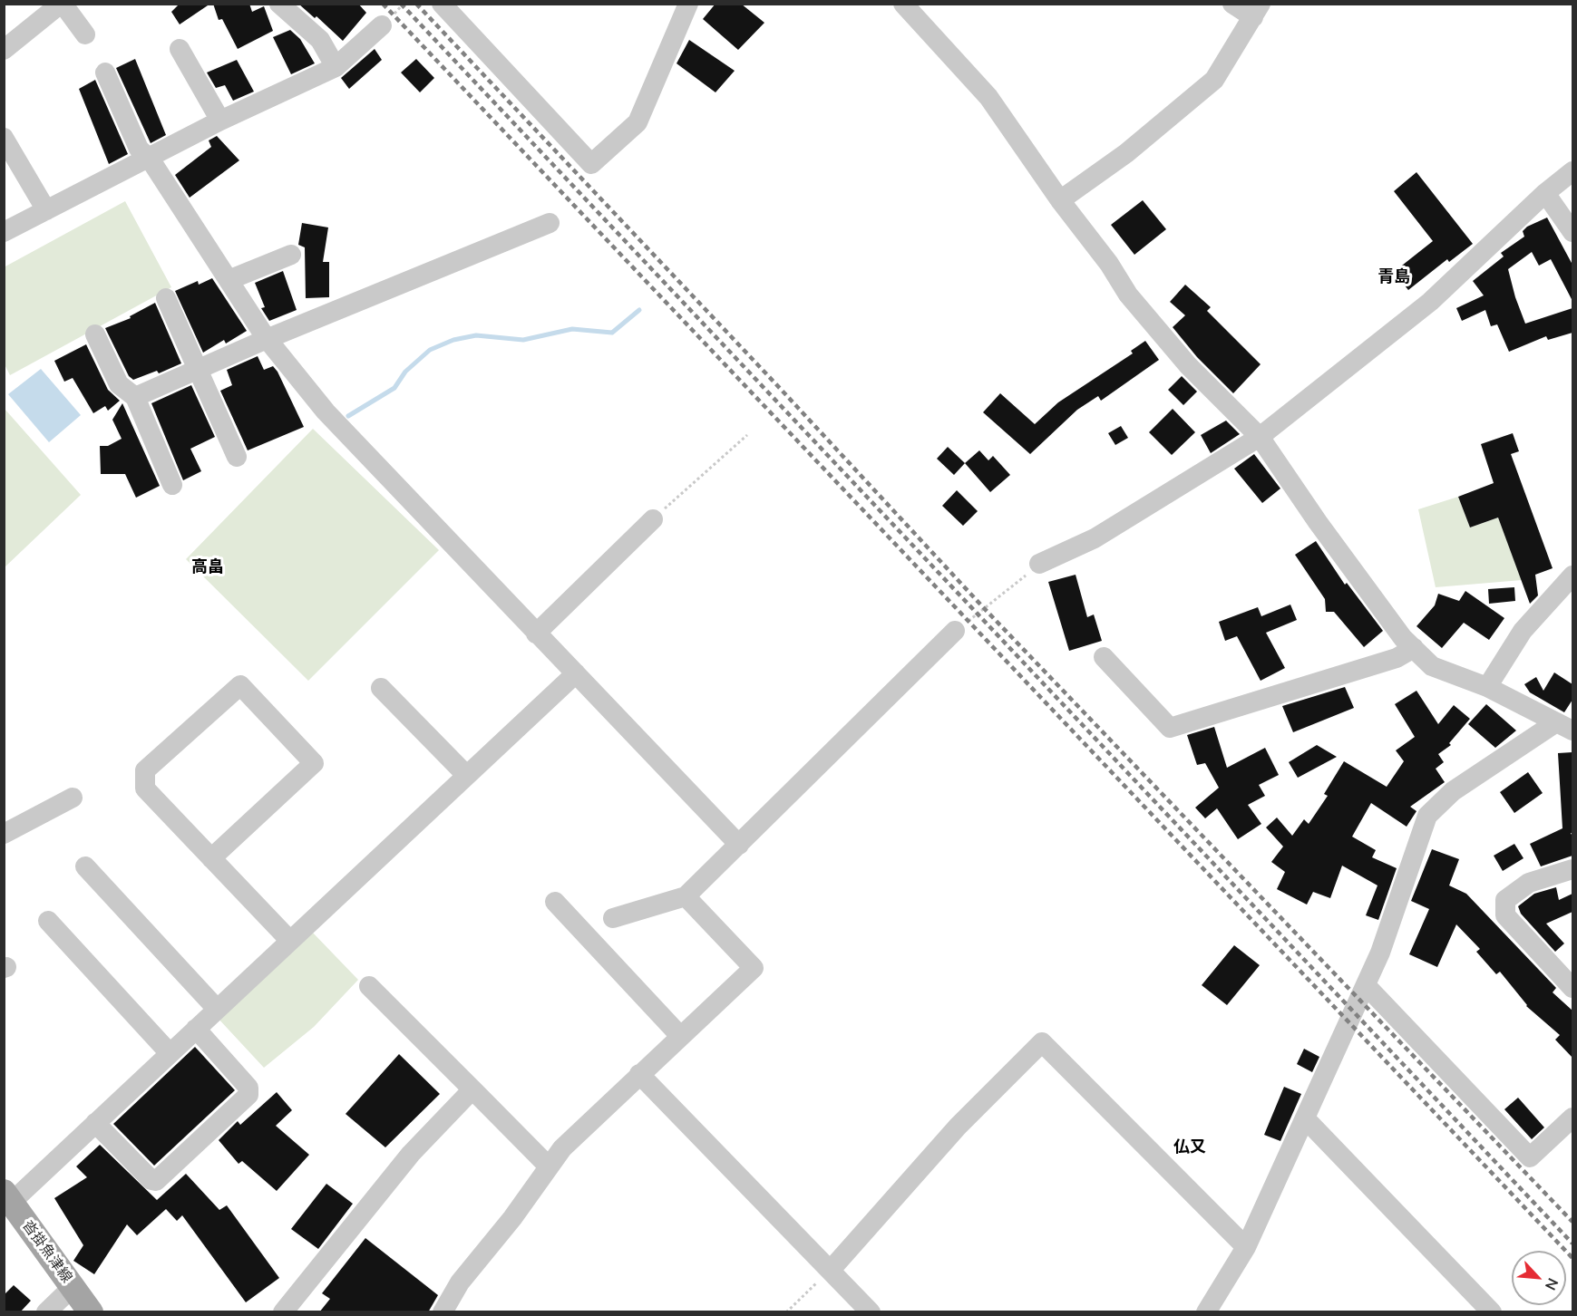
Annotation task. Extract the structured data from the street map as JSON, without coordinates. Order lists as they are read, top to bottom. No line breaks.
{"streets":{"main road":["沓掛魚津線"]},"districts":["青島","高畠","仏又"],"north":"bottom right"}
